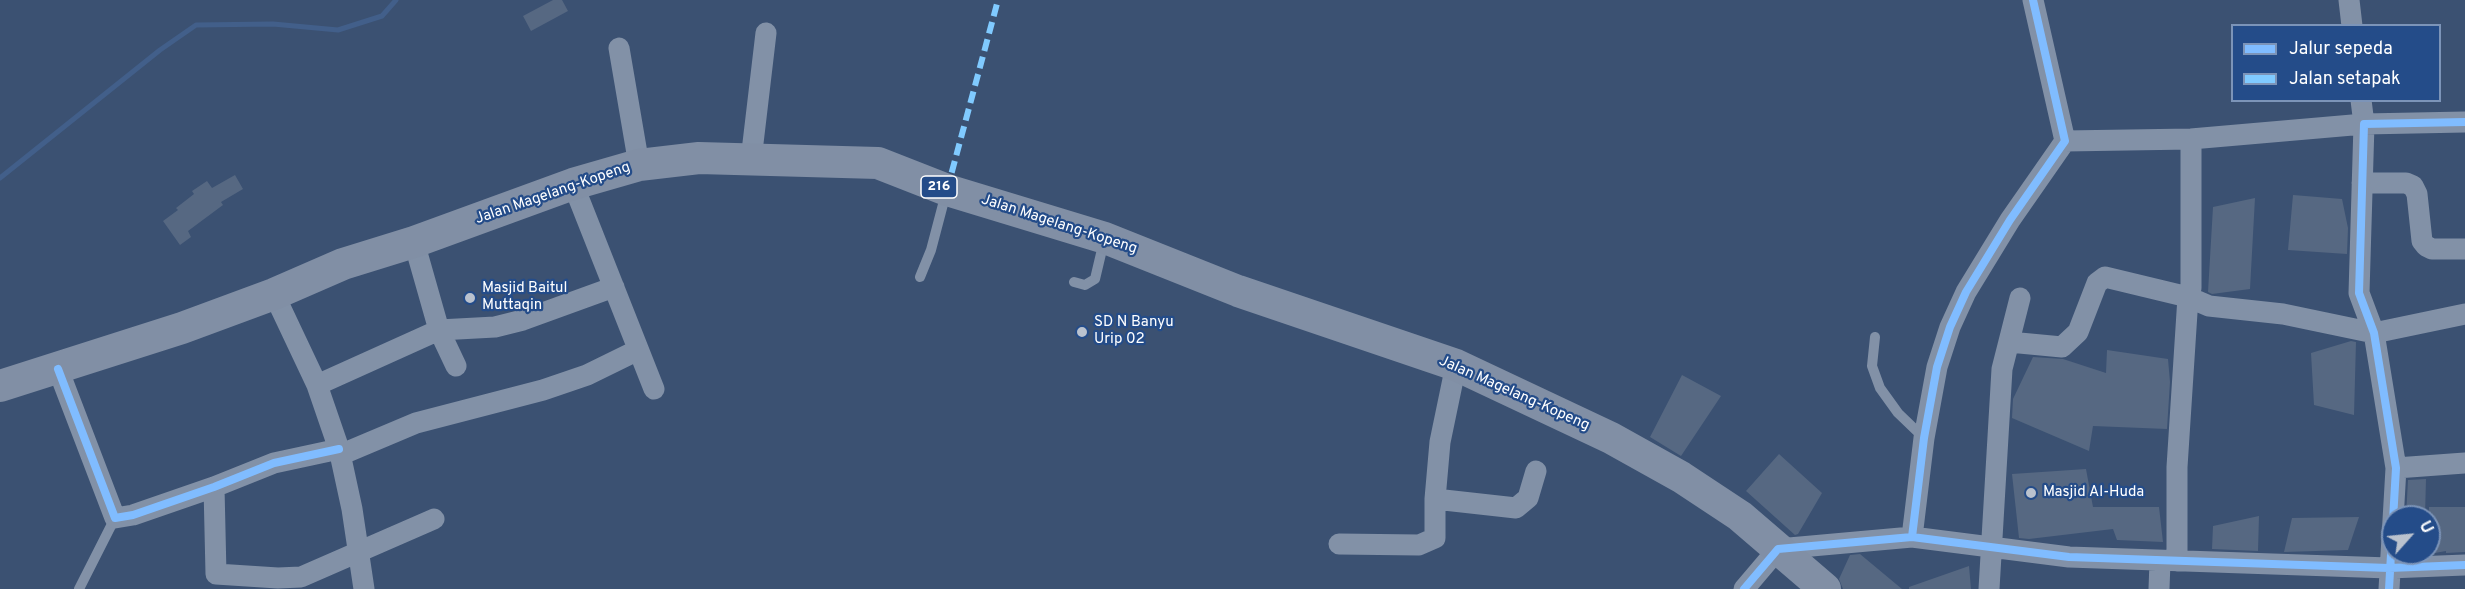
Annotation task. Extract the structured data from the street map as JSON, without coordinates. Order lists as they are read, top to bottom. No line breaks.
{"streets":{"main road":["216","Jalan Magelang-Kopeng"]},"places":["Masjid Baitul Muttaqin","SD N Banyu Urip 02","Masjid Al-Huda"],"legend":["Jalur sepeda","Jalan setapak"],"north":"top right"}
